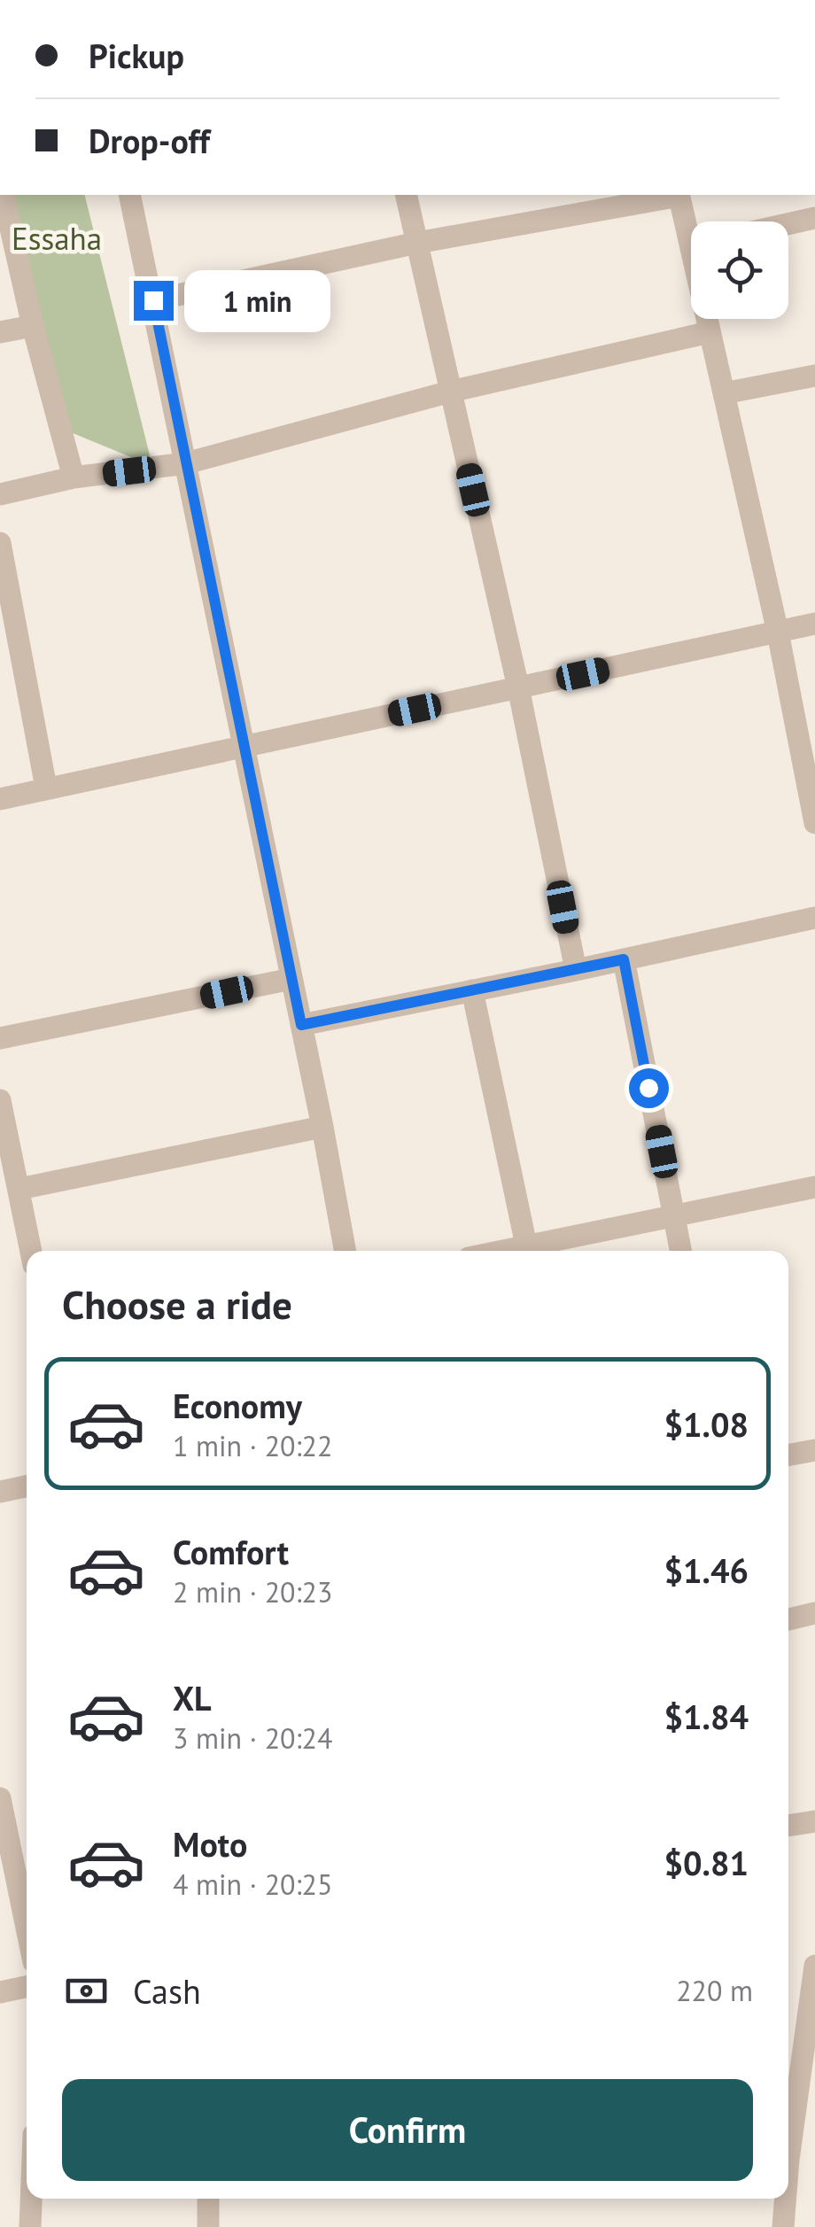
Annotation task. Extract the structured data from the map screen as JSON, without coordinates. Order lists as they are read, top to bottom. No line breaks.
{"parks":["Essaha"],"page":{"banner":["Pickup","Drop-off"],"bubble":"1 min","heading":"Choose a ride","list":[{"name":"Economy","note":"1 min · 20:22","value":"$1.08"},{"name":"Comfort","note":"2 min · 20:23","value":"$1.46"},{"name":"XL","note":"3 min · 20:24","value":"$1.84"},{"name":"Moto","note":"4 min · 20:25","value":"$0.81"}],"pay":["Cash","220 m"],"buttons":"Confirm"}}
